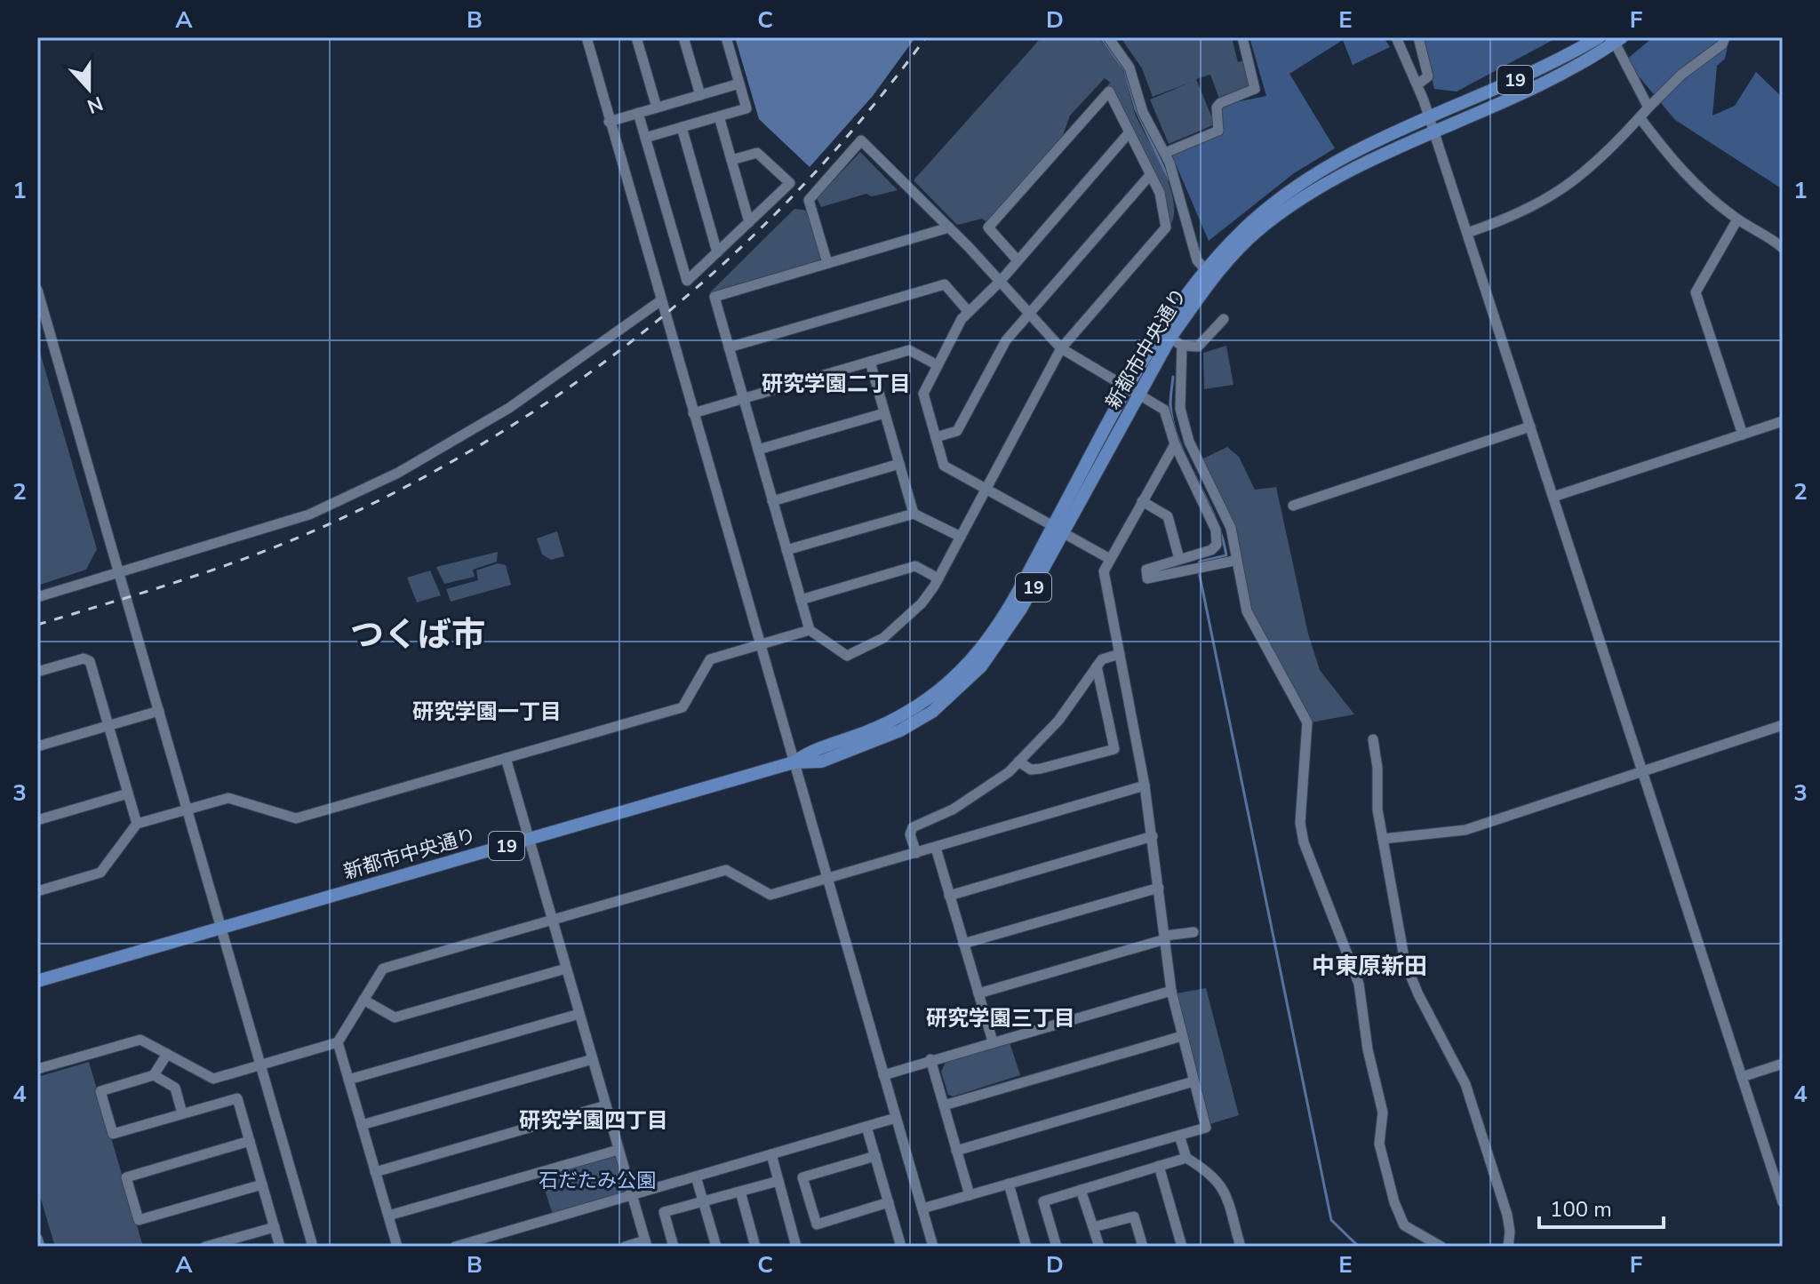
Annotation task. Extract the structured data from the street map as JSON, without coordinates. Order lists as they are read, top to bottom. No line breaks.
{"streets":{"main road":["19","新都市中央通り"]},"districts":["研究学園二丁目","つくば市","研究学園一丁目","中東原新田","研究学園三丁目","研究学園四丁目"],"parks":["石だたみ公園"],"scale_bar":"100 m","north":"bottom","grid":{"columns":["A","B","C","D","E","F"],"rows":["1","2","3","4"]}}
